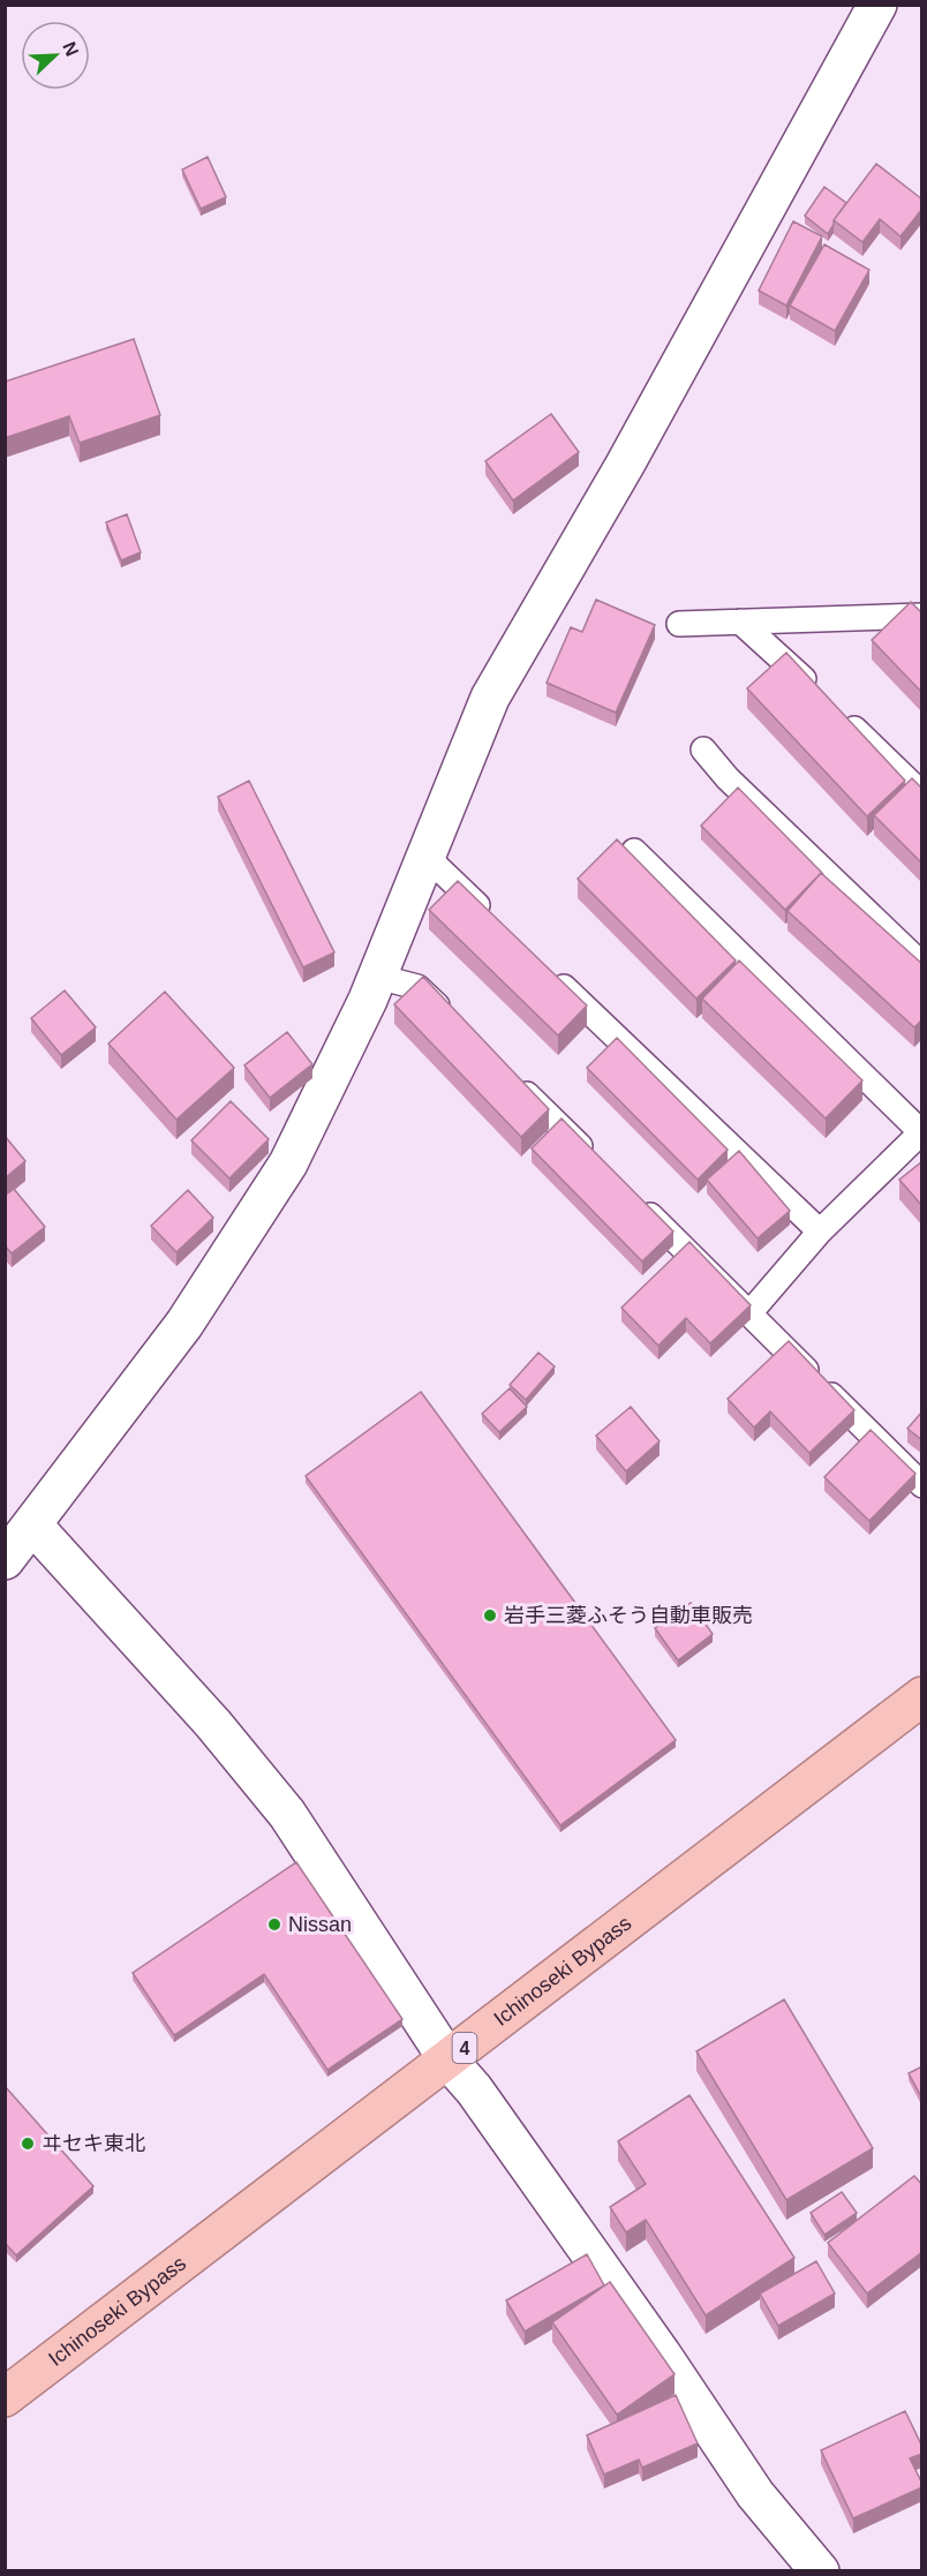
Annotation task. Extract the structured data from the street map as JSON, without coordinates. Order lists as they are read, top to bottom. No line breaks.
{"streets":{"highway":["Ichinoseki Bypass","4"]},"places":["岩手三菱ふそう自動車販売","Nissan","ヰセキ東北"],"north":"top right"}
